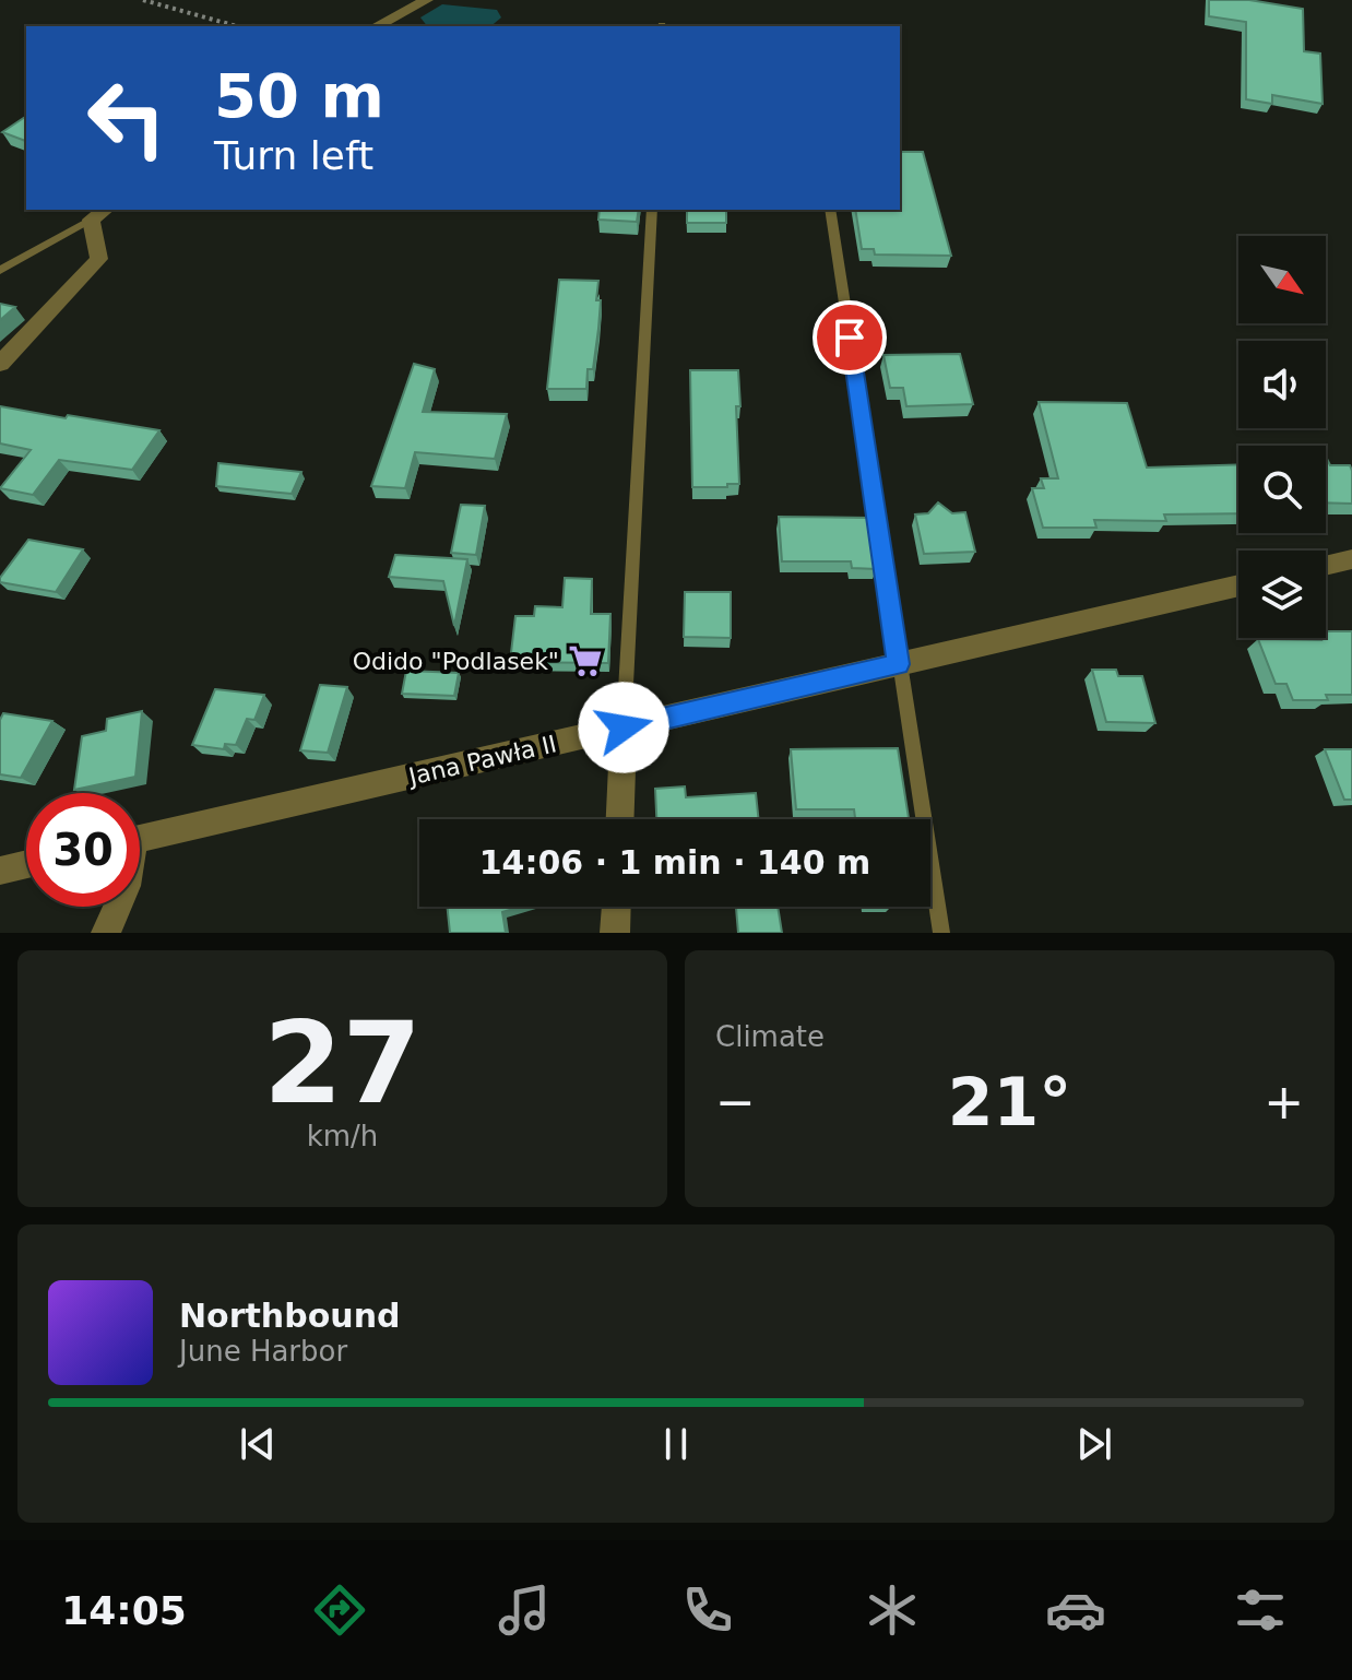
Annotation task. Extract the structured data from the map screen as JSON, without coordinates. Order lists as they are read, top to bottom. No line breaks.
{"streets":{"street":["Jana Pawła II"]},"places":{"supermarket":["Odido \"Podlasek\""]},"north":"bottom right","page":{"turn":["50 m","Turn left"],"limit":"30","trip":"14:06 · 1 min · 140 m","tile":[["27","km/h"],"Climate"],"heat":["−","21°","+"],"song":["Northbound","June Harbor"],"tabs":"14:05"}}
